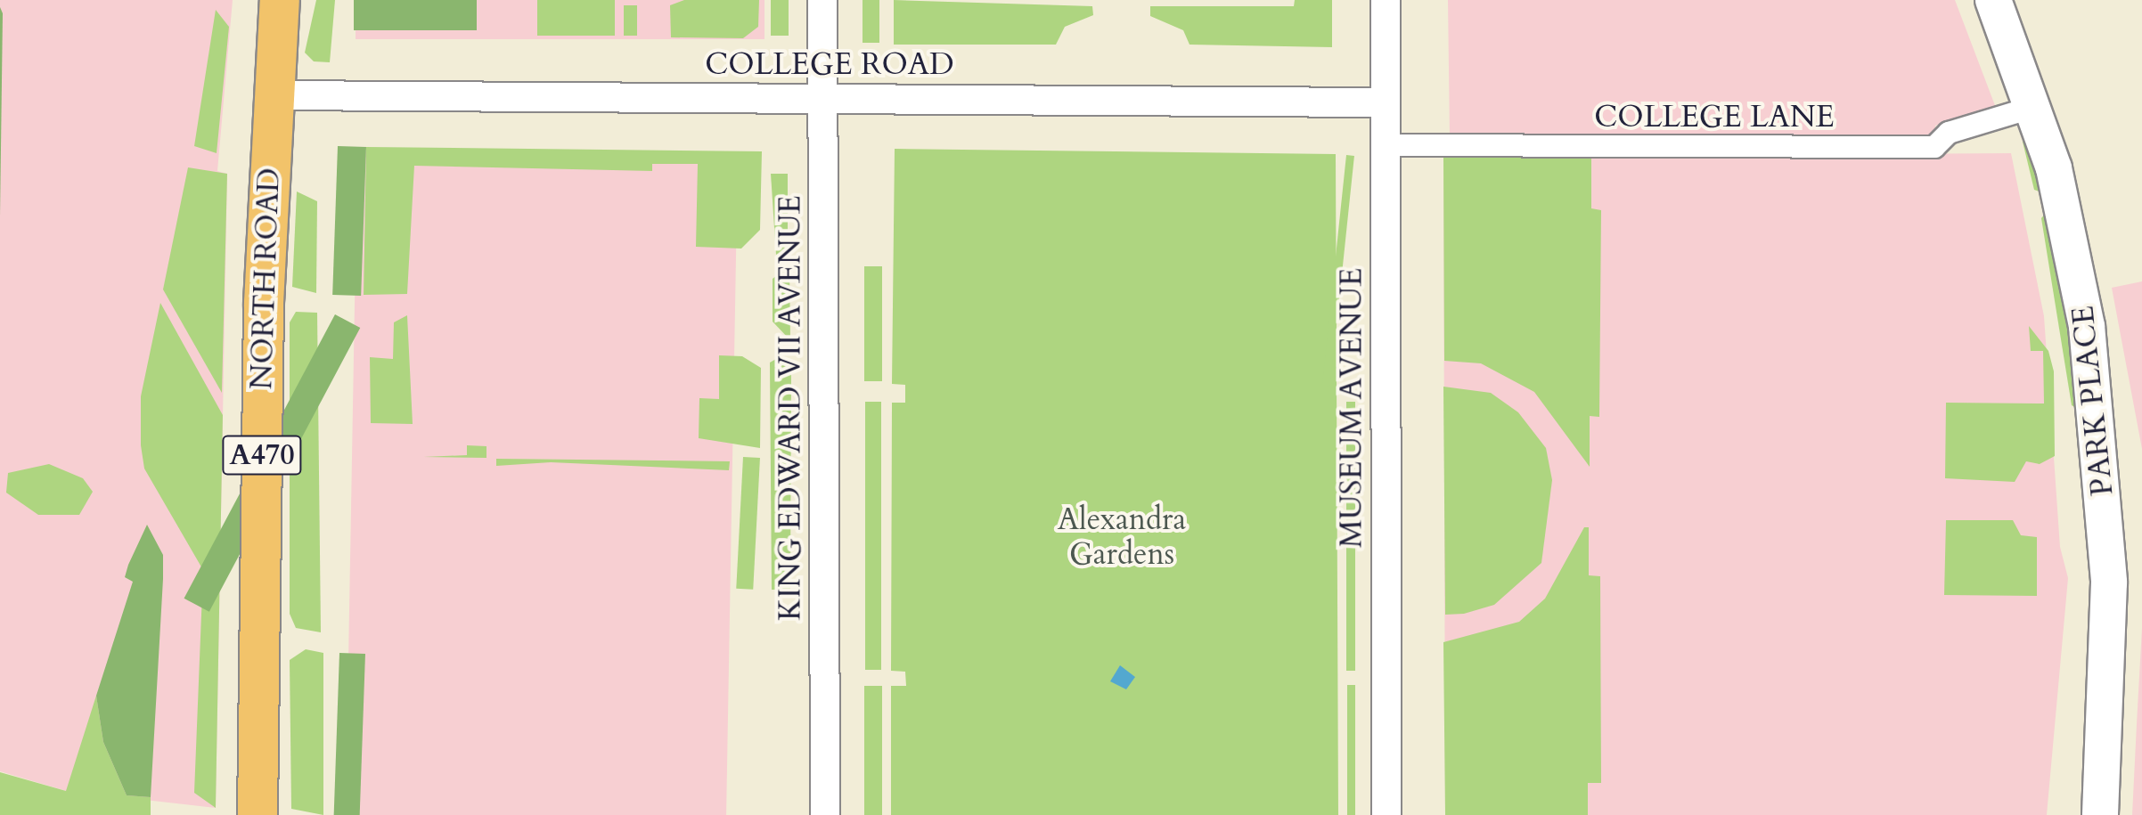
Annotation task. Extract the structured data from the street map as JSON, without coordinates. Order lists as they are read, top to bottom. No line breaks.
{"streets":{"main road":["NORTH ROAD","A470"],"street":["COLLEGE ROAD","COLLEGE LANE","PARK PLACE","KING EDWARD VII AVENUE","MUSEUM AVENUE"]},"crossings":[["COLLEGE ROAD","NORTH ROAD"],["COLLEGE ROAD","KING EDWARD VII AVENUE"],["COLLEGE ROAD","MUSEUM AVENUE"],["COLLEGE LANE","PARK PLACE"],["COLLEGE LANE","MUSEUM AVENUE"]],"parks":["Alexandra Gardens"]}
